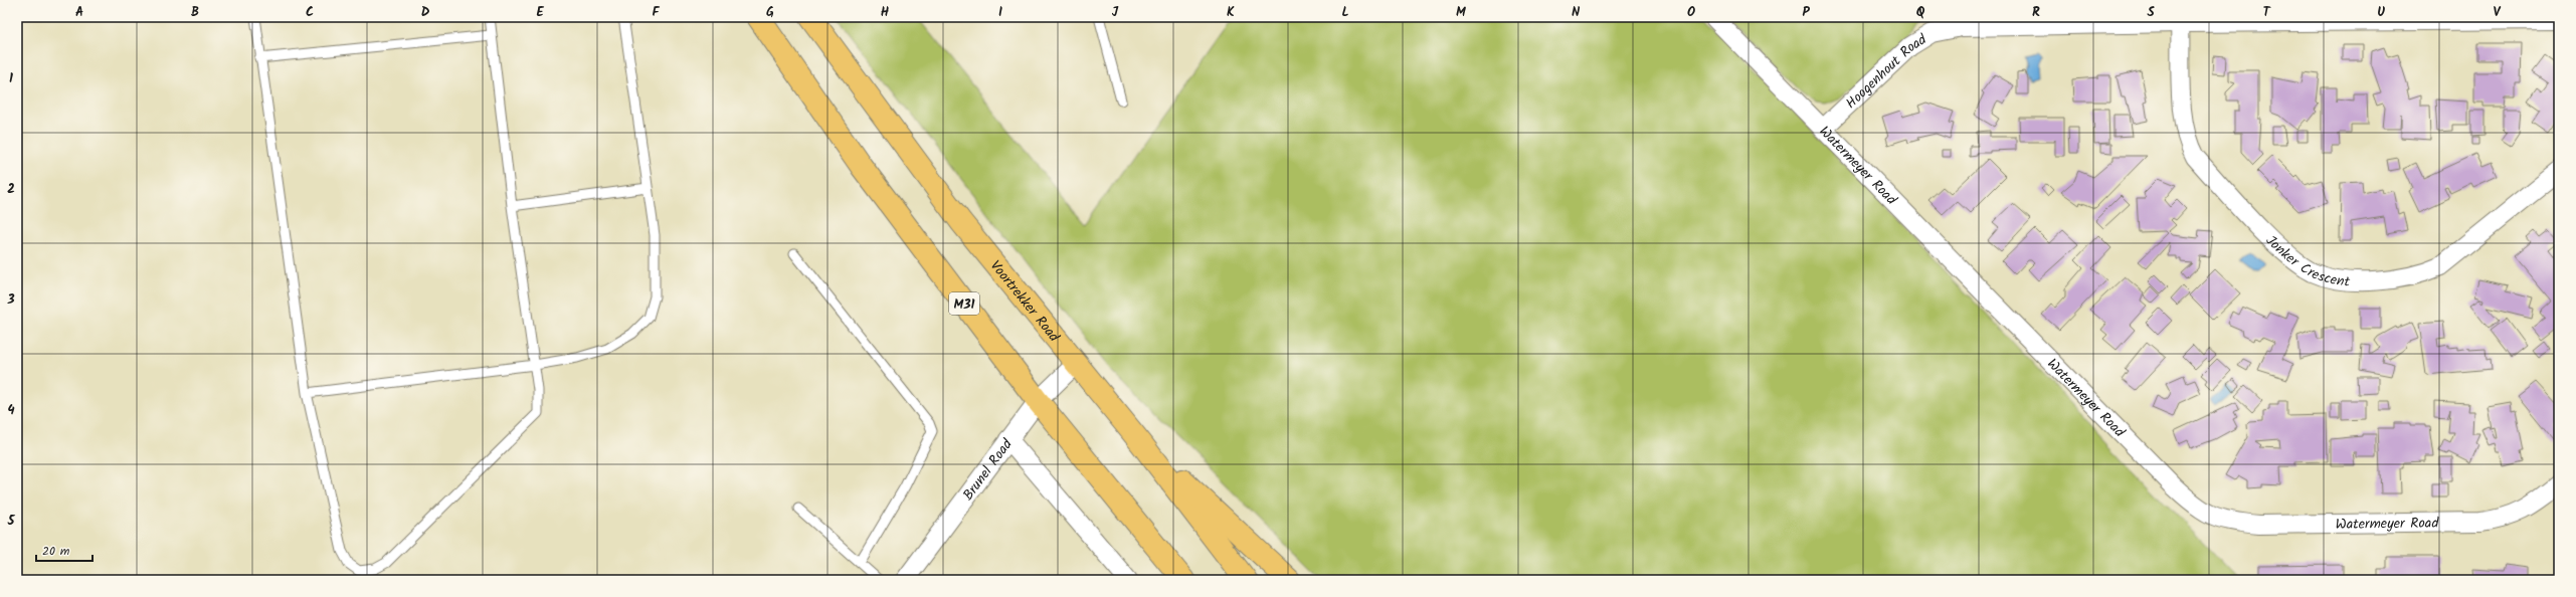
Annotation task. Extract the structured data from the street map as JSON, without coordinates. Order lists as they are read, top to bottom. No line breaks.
{"streets":{"main road":["Voortrekker Road","M31"],"street":["Hoogenhout Road","Watermeyer Road","Jonker Crescent","Brunel Road"]},"crossings":[["Hoogenhout Road","Watermeyer Road"],["Hoogenhout Road","Jonker Crescent"],["Voortrekker Road","Brunel Road"],["M31","Brunel Road"]],"scale_bar":"20 m","grid":{"columns":["A","B","C","D","E","F","G","H","I","J","K","L","M","N","O","P","Q","R","S","T","U","V"],"rows":["1","2","3","4","5"]}}
